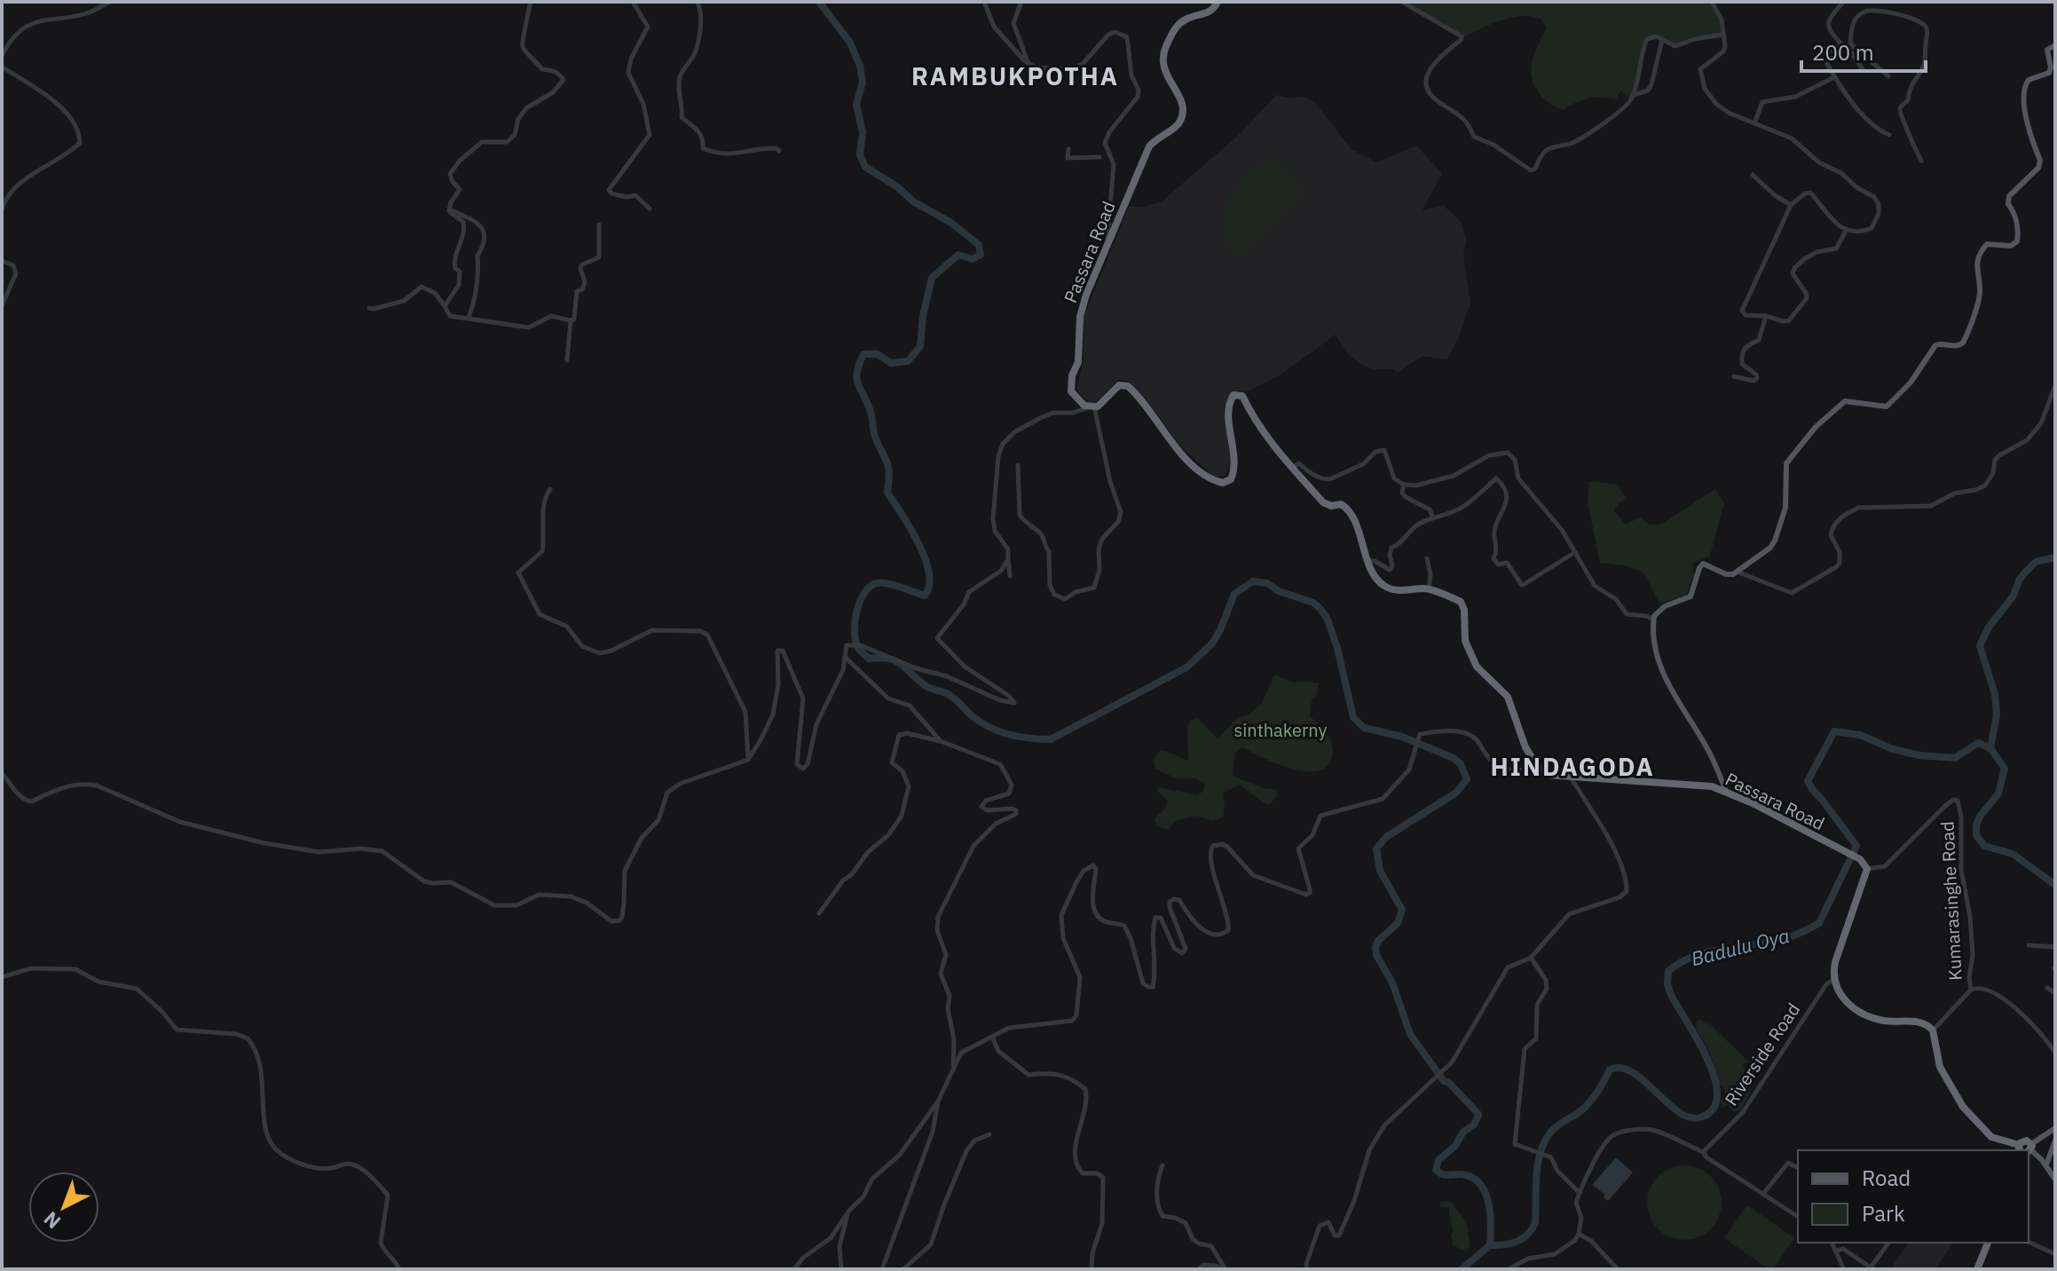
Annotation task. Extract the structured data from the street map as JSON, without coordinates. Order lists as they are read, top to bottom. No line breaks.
{"streets":{"highway":["Passara Road"],"street":["Kumarasinghe Road","Riverside Road"]},"crossings":[["Passara Road","Kumarasinghe Road"]],"districts":["RAMBUKPOTHA","HINDAGODA"],"water":["Badulu Oya"],"parks":["sinthakerny"],"legend":["Road","Park"],"scale_bar":"200 m","north":"bottom left"}
